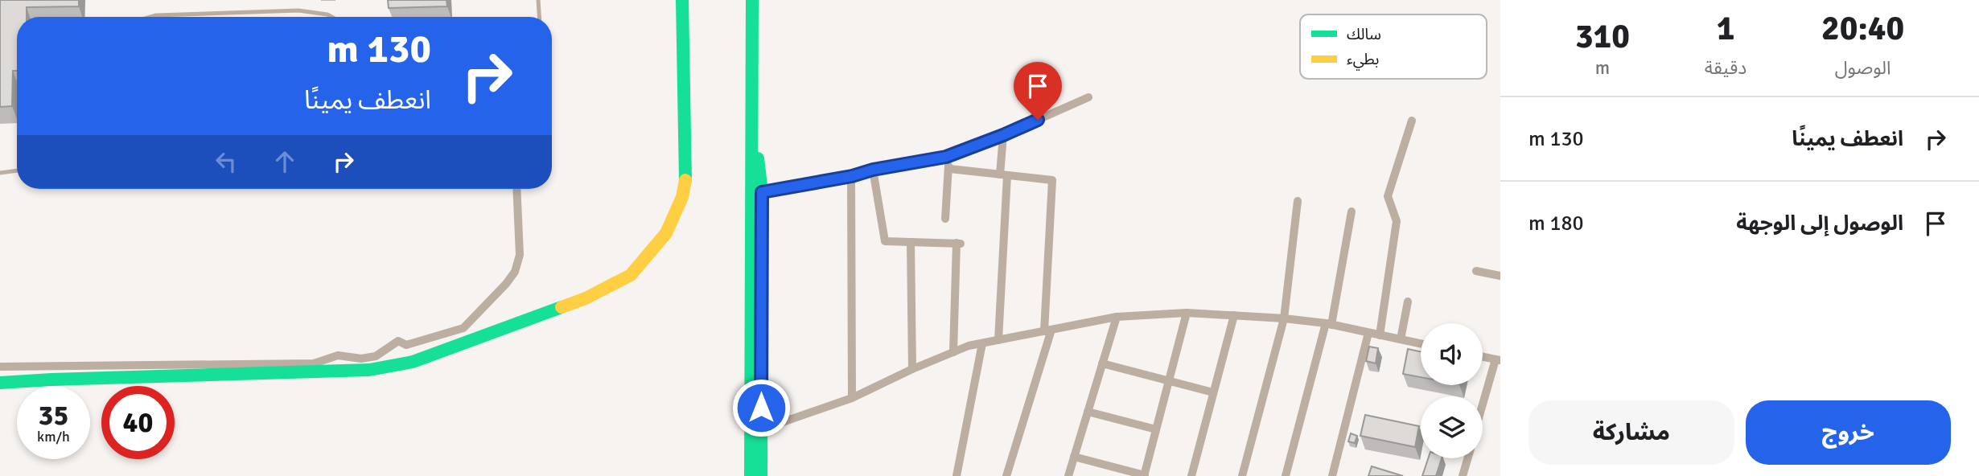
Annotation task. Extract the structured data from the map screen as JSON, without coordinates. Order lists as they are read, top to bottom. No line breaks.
{"legend":["سالك","بطيء"],"page":{"eta":["20:40","الوصول","1","دقيقة","310","m"],"turn":["130 m","انعطف يمينًا"],"list":[{"name":"انعطف يمينًا","value":"130 m"},{"name":"الوصول إلى الوجهة","value":"180 m"}],"speed":"35 km/h","limit":"40","buttons":["خروج","مشاركة"]}}
